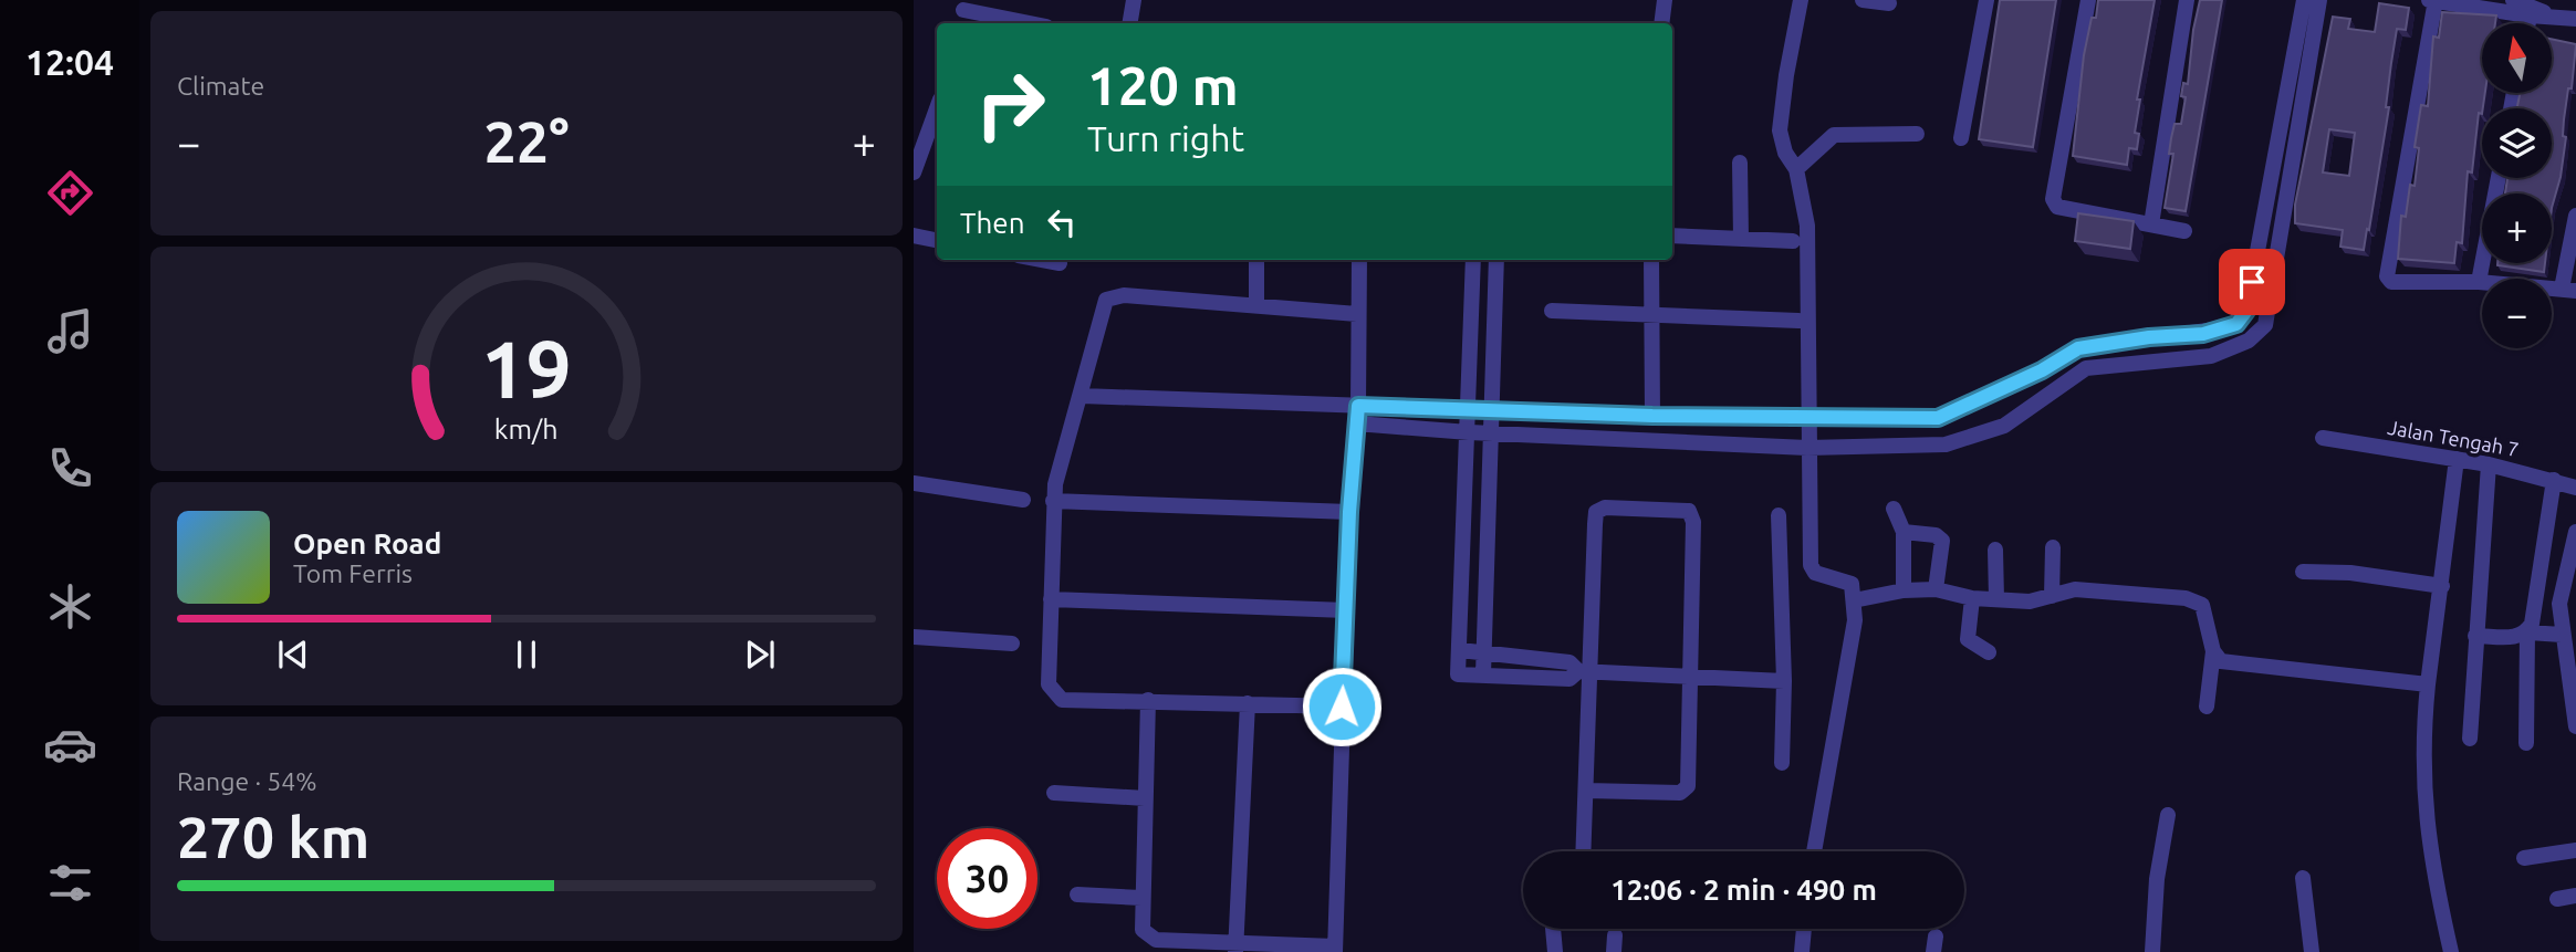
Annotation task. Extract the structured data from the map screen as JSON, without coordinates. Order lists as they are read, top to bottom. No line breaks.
{"streets":{"street":["Jalan Tengah 7"]},"north":"top","page":{"tabs":"12:04","tile":["Climate",["Range · 54%","270 km"]],"map_buttons":["+","−"],"turn":["120 m","Turn right"],"heat":["−","22°","+"],"then":"Then","song":["Open Road","Tom Ferris"],"limit":"30","trip":"12:06 · 2 min · 490 m","gauge":["19","km/h"]}}
